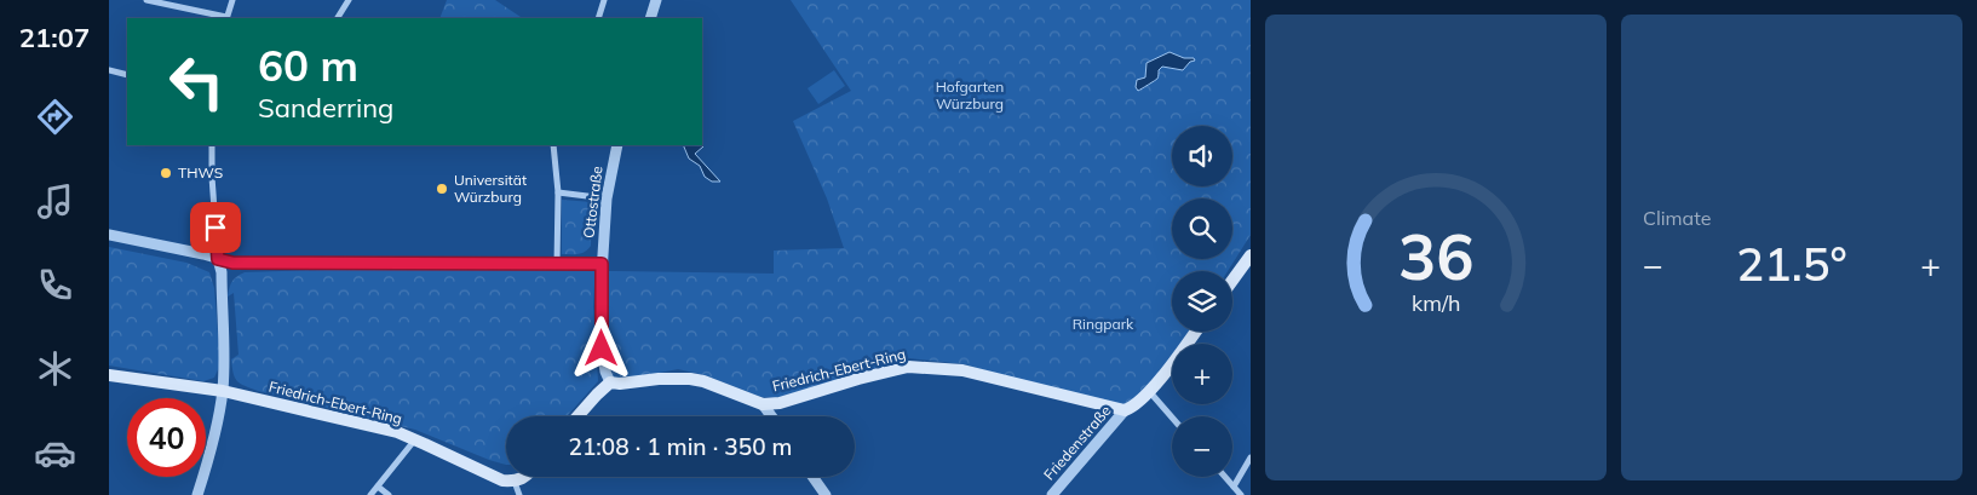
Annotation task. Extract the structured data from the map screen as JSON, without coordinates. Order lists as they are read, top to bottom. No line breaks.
{"streets":{"main road":["Friedrich-Ebert-Ring"],"street":["Ottostraße","Friedenstraße"]},"crossings":[["Ottostraße","Friedrich-Ebert-Ring"],["Friedrich-Ebert-Ring","Friedenstraße"]],"parks":["Hofgarten Würzburg","Ringpark"],"places":["THWS","Universität Würzburg"],"page":{"tabs":"21:07","tile":"Climate","turn":["60 m","Sanderring"],"map_buttons":["+","−"],"heat":["−","21.5°","+"],"limit":"40","trip":"21:08 · 1 min · 350 m","gauge":["36","km/h"]}}
